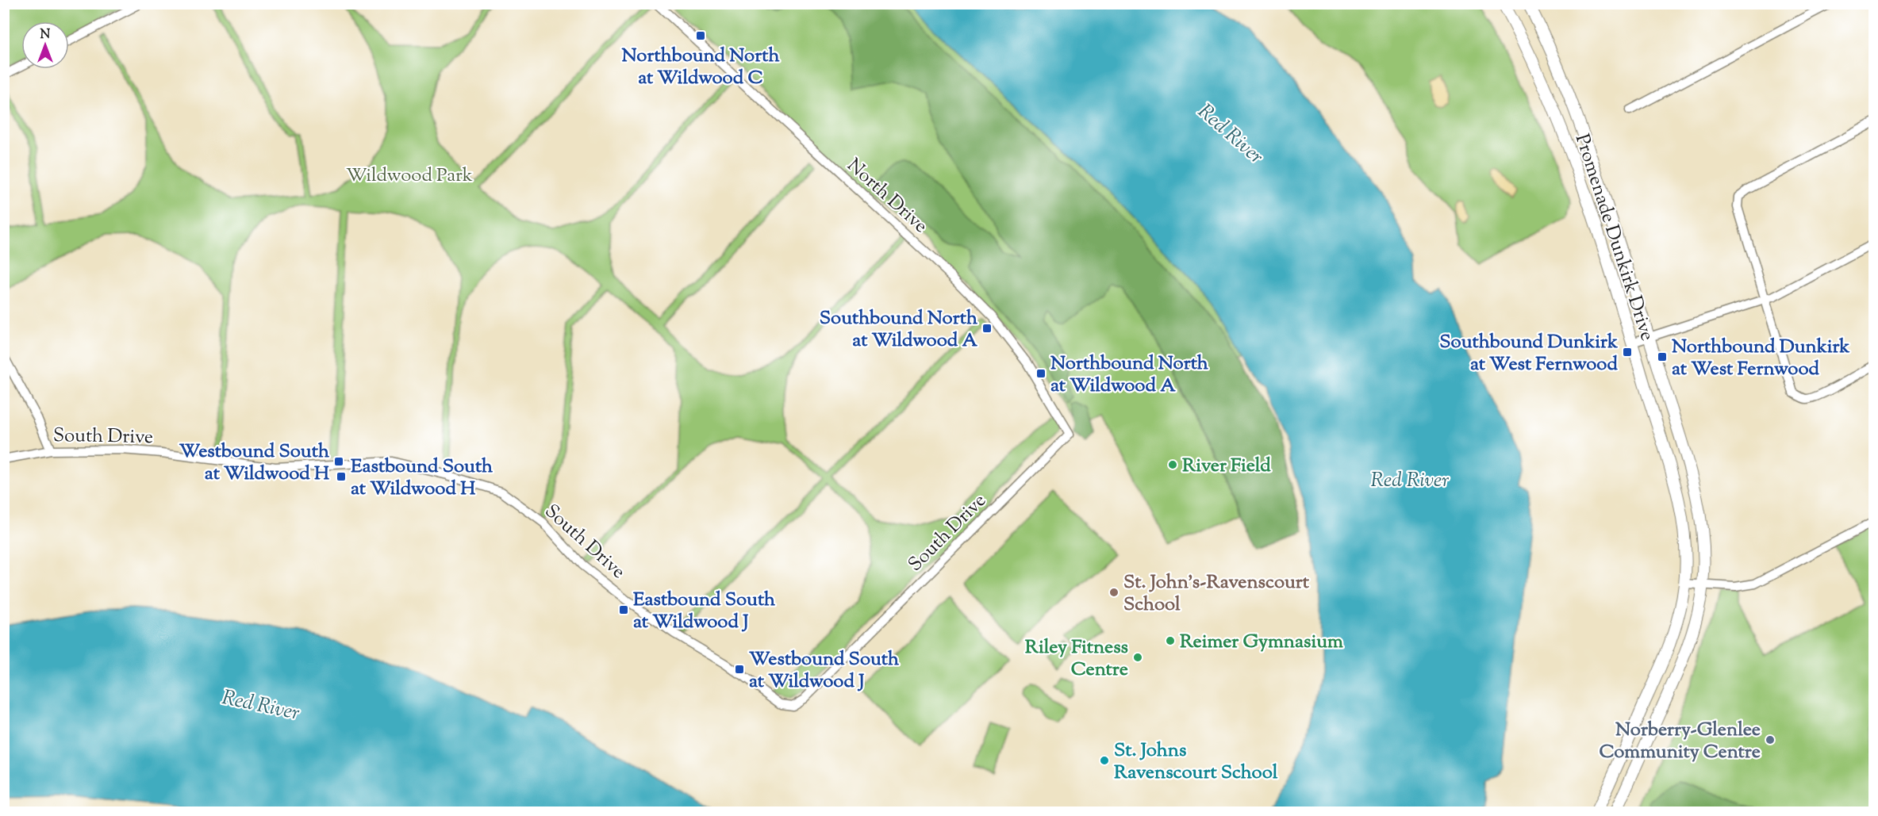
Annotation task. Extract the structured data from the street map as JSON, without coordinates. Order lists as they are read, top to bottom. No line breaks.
{"streets":{"main road":["Promenade Dunkirk Drive"],"street":["North Drive","South Drive"]},"crossings":[["North Drive","South Drive"]],"water":["Red River"],"parks":["Wildwood Park"],"places":{"transit":["Northbound North at Wildwood C","Southbound North at Wildwood A","Southbound Dunkirk at West Fernwood","Northbound Dunkirk at West Fernwood","Northbound North at Wildwood A","Westbound South at Wildwood H","Eastbound South at Wildwood H","Eastbound South at Wildwood J","Westbound South at Wildwood J"],"other":["River Field","St. John's-Ravenscourt School","Reimer Gymnasium","Riley Fitness Centre","Norberry-Glenlee Community Centre","St. Johns Ravenscourt School"]},"north":"top"}
